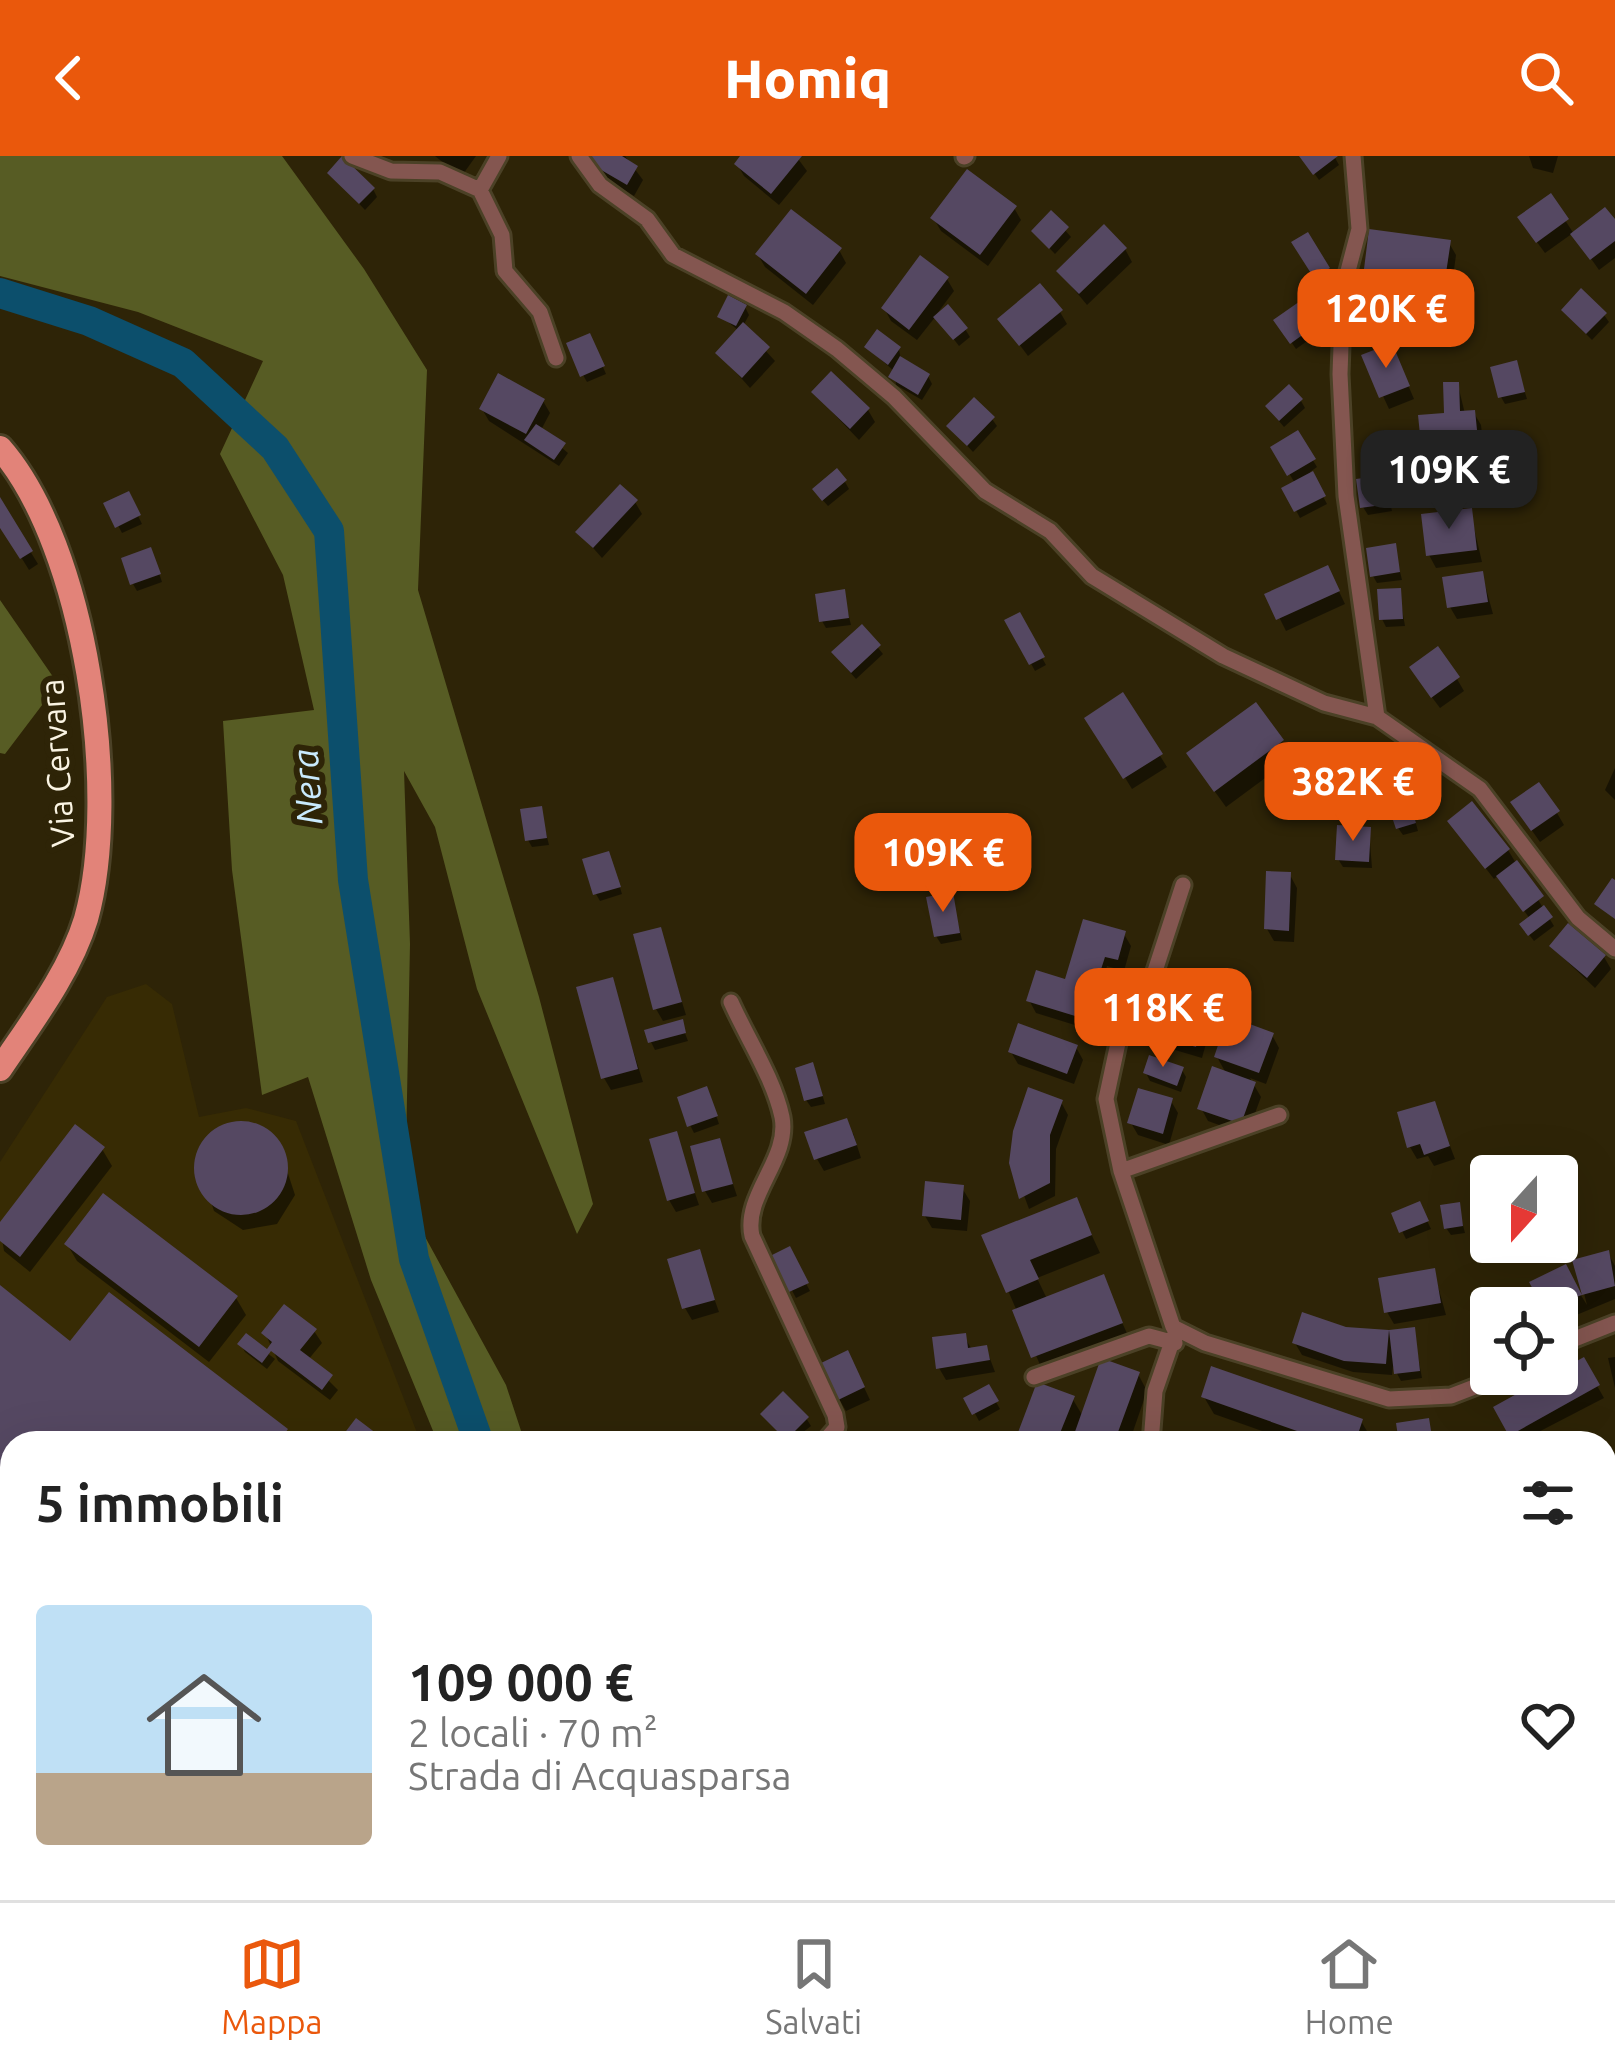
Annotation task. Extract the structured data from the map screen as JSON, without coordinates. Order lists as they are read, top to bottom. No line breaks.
{"streets":{"main road":["Via Cervara"]},"water":["Nera"],"north":"bottom","page":{"header":"Homiq","price":["120K €","109K €","382K €","109K €","118K €"],"heading":"5 immobili","list":[{"name":"109 000 €","note":"2 locali · 70 m² · Strada di Acquasparsa"}],"tabs":["Mappa","Salvati","Home"]}}
